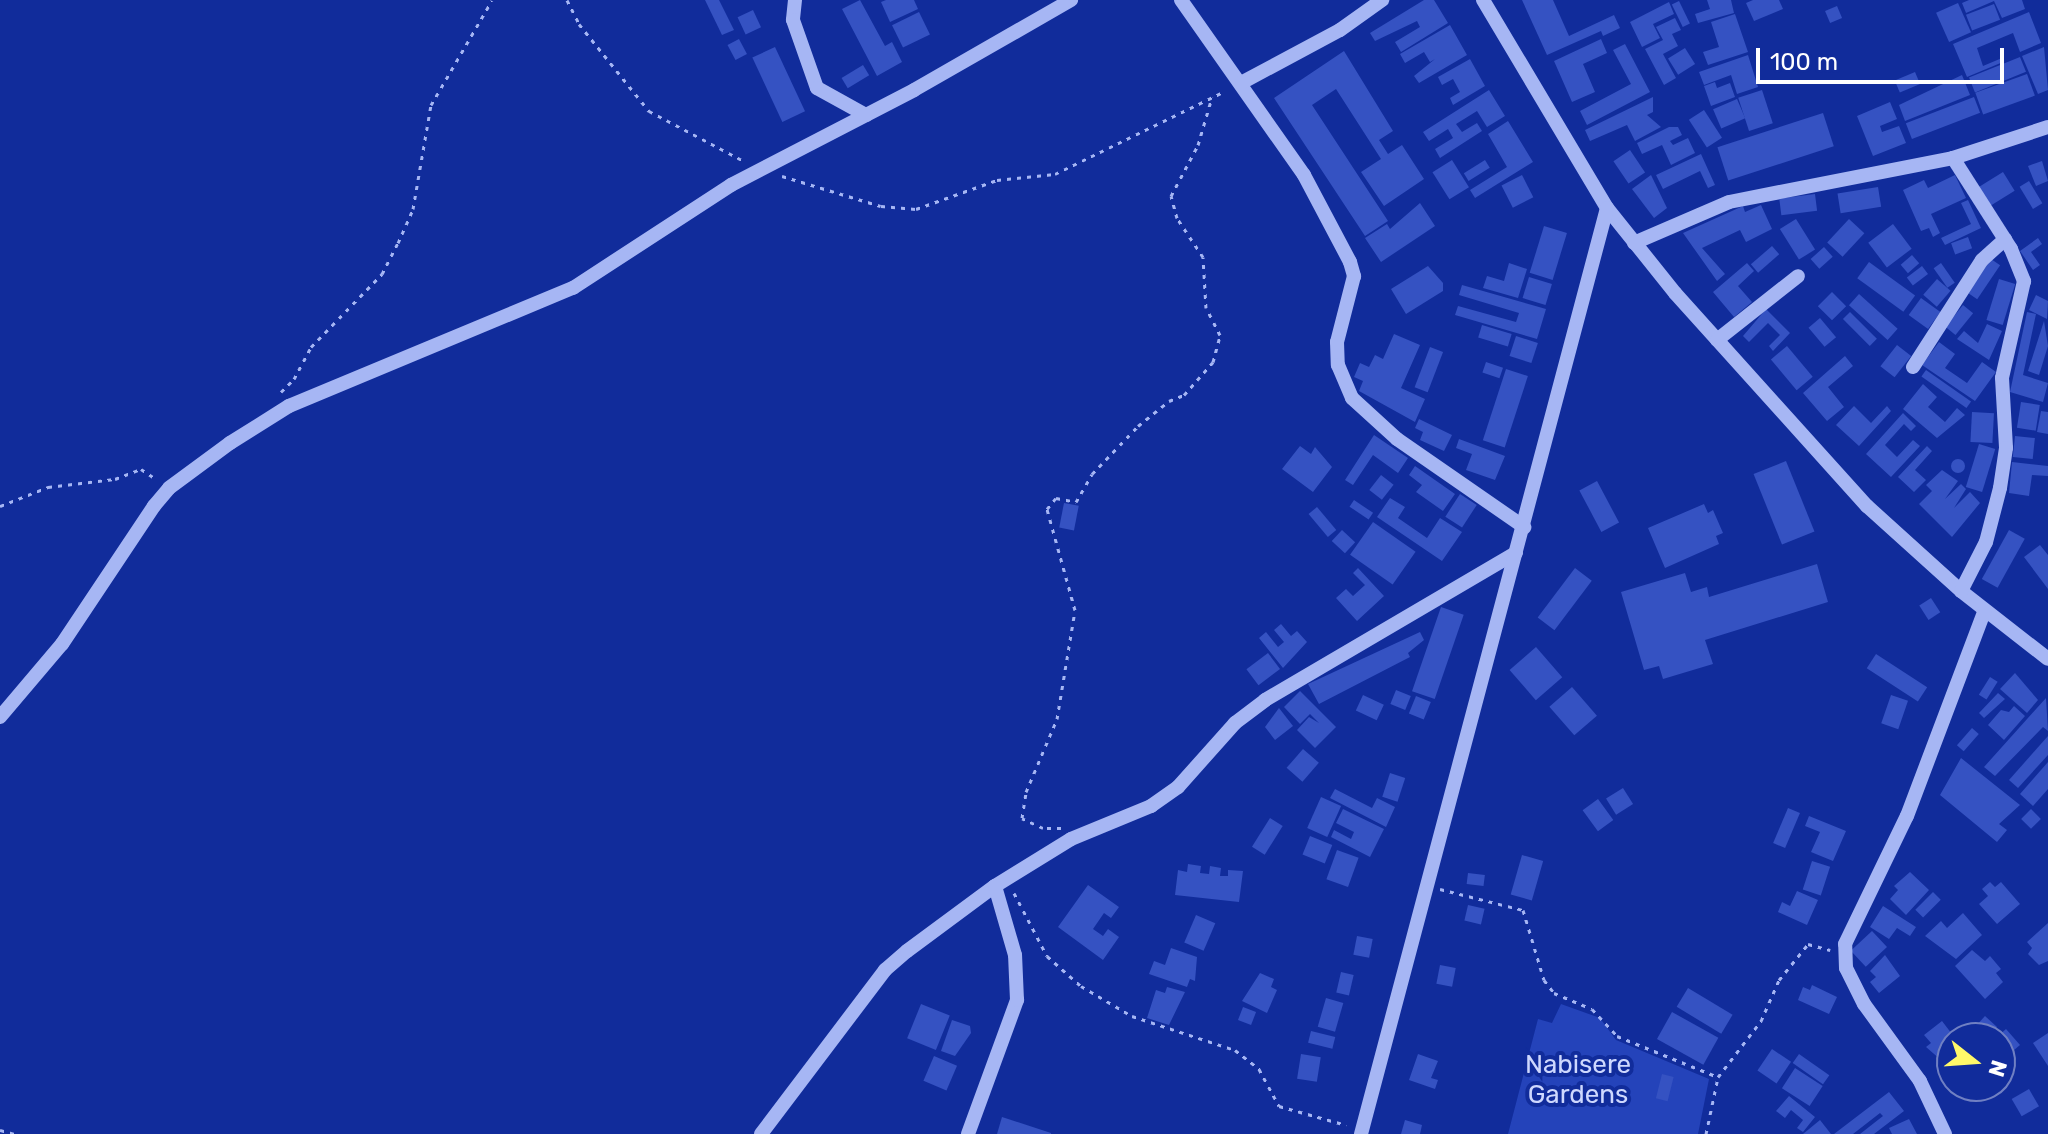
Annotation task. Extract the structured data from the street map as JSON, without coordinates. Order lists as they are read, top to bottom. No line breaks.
{"parks":["Nabisere Gardens"],"scale_bar":"100 m","north":"right"}
